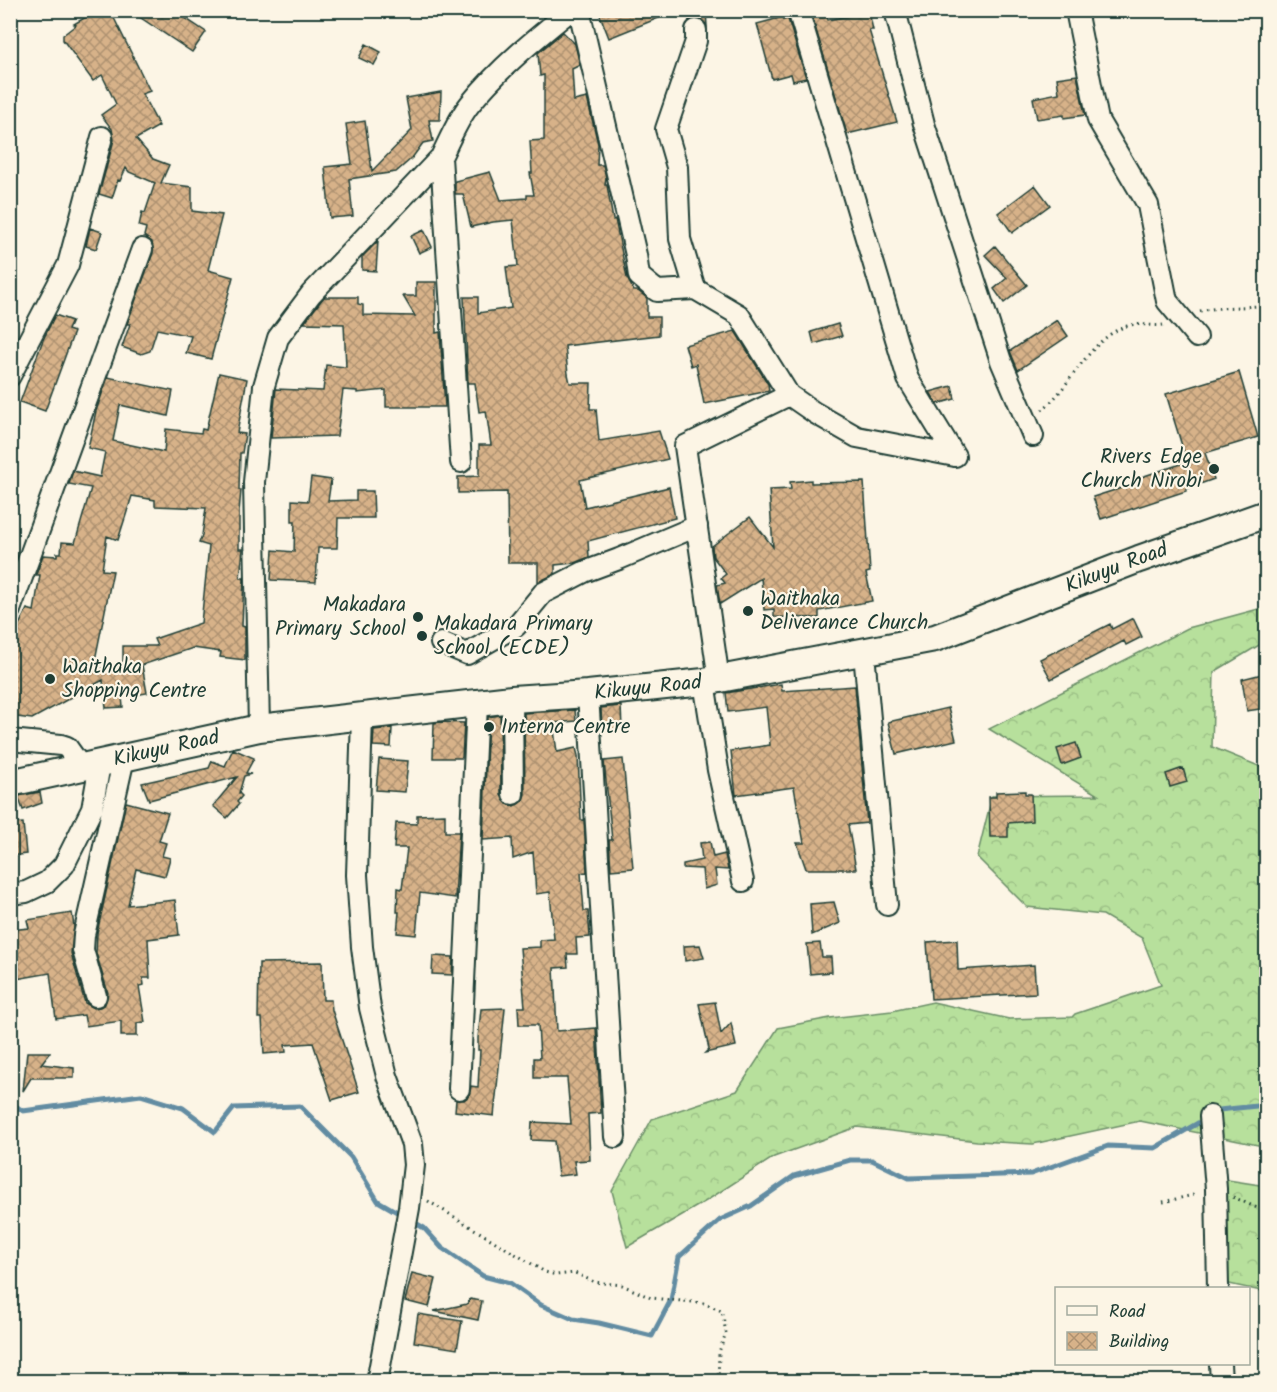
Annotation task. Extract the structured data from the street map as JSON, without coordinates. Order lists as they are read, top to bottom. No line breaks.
{"streets":{"main road":["Kikuyu Road"]},"places":["Rivers Edge Church Nirobi","Waithaka Deliverance Church","Makadara Primary School","Makadara Primary School (ECDE)","Waithaka Shopping Centre","Interna Centre"],"legend":["Road","Building"]}
